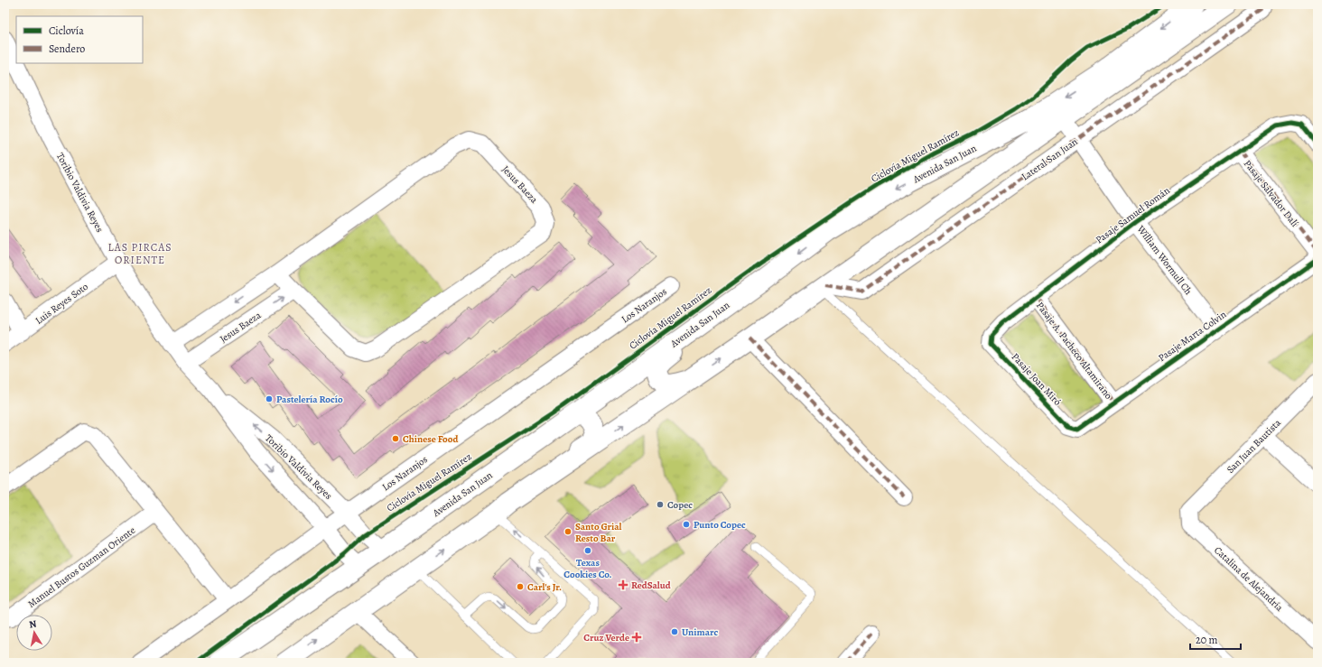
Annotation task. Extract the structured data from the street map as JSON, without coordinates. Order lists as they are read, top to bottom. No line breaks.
{"streets":{"main road":["Avenida San Juan"],"street":["Lateral San Juan","Jesus Baeza","Toribio Valdivia Reyes","Pasaje Salvador Dalí","Pasaje Samuel Román","William Wormull Ch","Luis Reyes Soto","Los Naranjos","Pasaje Marta Colvin","Pasaje A. Pacheco Altamirano","Pasaje Joan Miró","San Juan Bautista","Manuel Bustos Guzman Oriente","Catalina de Alejandría"],"cycle path":["Ciclovía Miguel Ramírez"]},"crossings":[["Lateral San Juan","William Wormull Ch"],["Avenida San Juan","Toribio Valdivia Reyes"],["Jesus Baeza","Toribio Valdivia Reyes"],["Toribio Valdivia Reyes","Luis Reyes Soto"],["Toribio Valdivia Reyes","Los Naranjos"],["Pasaje Salvador Dalí","Pasaje Samuel Román"],["Pasaje Samuel Román","William Wormull Ch"],["Pasaje Samuel Román","Pasaje A. Pacheco Altamirano"],["Pasaje Samuel Román","Pasaje Joan Miró"],["William Wormull Ch","Pasaje Marta Colvin"],["Pasaje Marta Colvin","Pasaje A. Pacheco Altamirano"],["Pasaje Marta Colvin","Pasaje Joan Miró"],["San Juan Bautista","Catalina de Alejandría"]],"districts":["LAS PIRCAS ORIENTE"],"places":{"other":["Pastelería Rocío","Chinese Food","Copec","Punto Copec","Santo Grial Resto Bar","Texas Cookies Co.","Carl's Jr.","Unimarc"],"health":["RedSalud","Cruz Verde"]},"legend":["Ciclovía","Sendero"],"scale_bar":"20 m","north":"top"}
